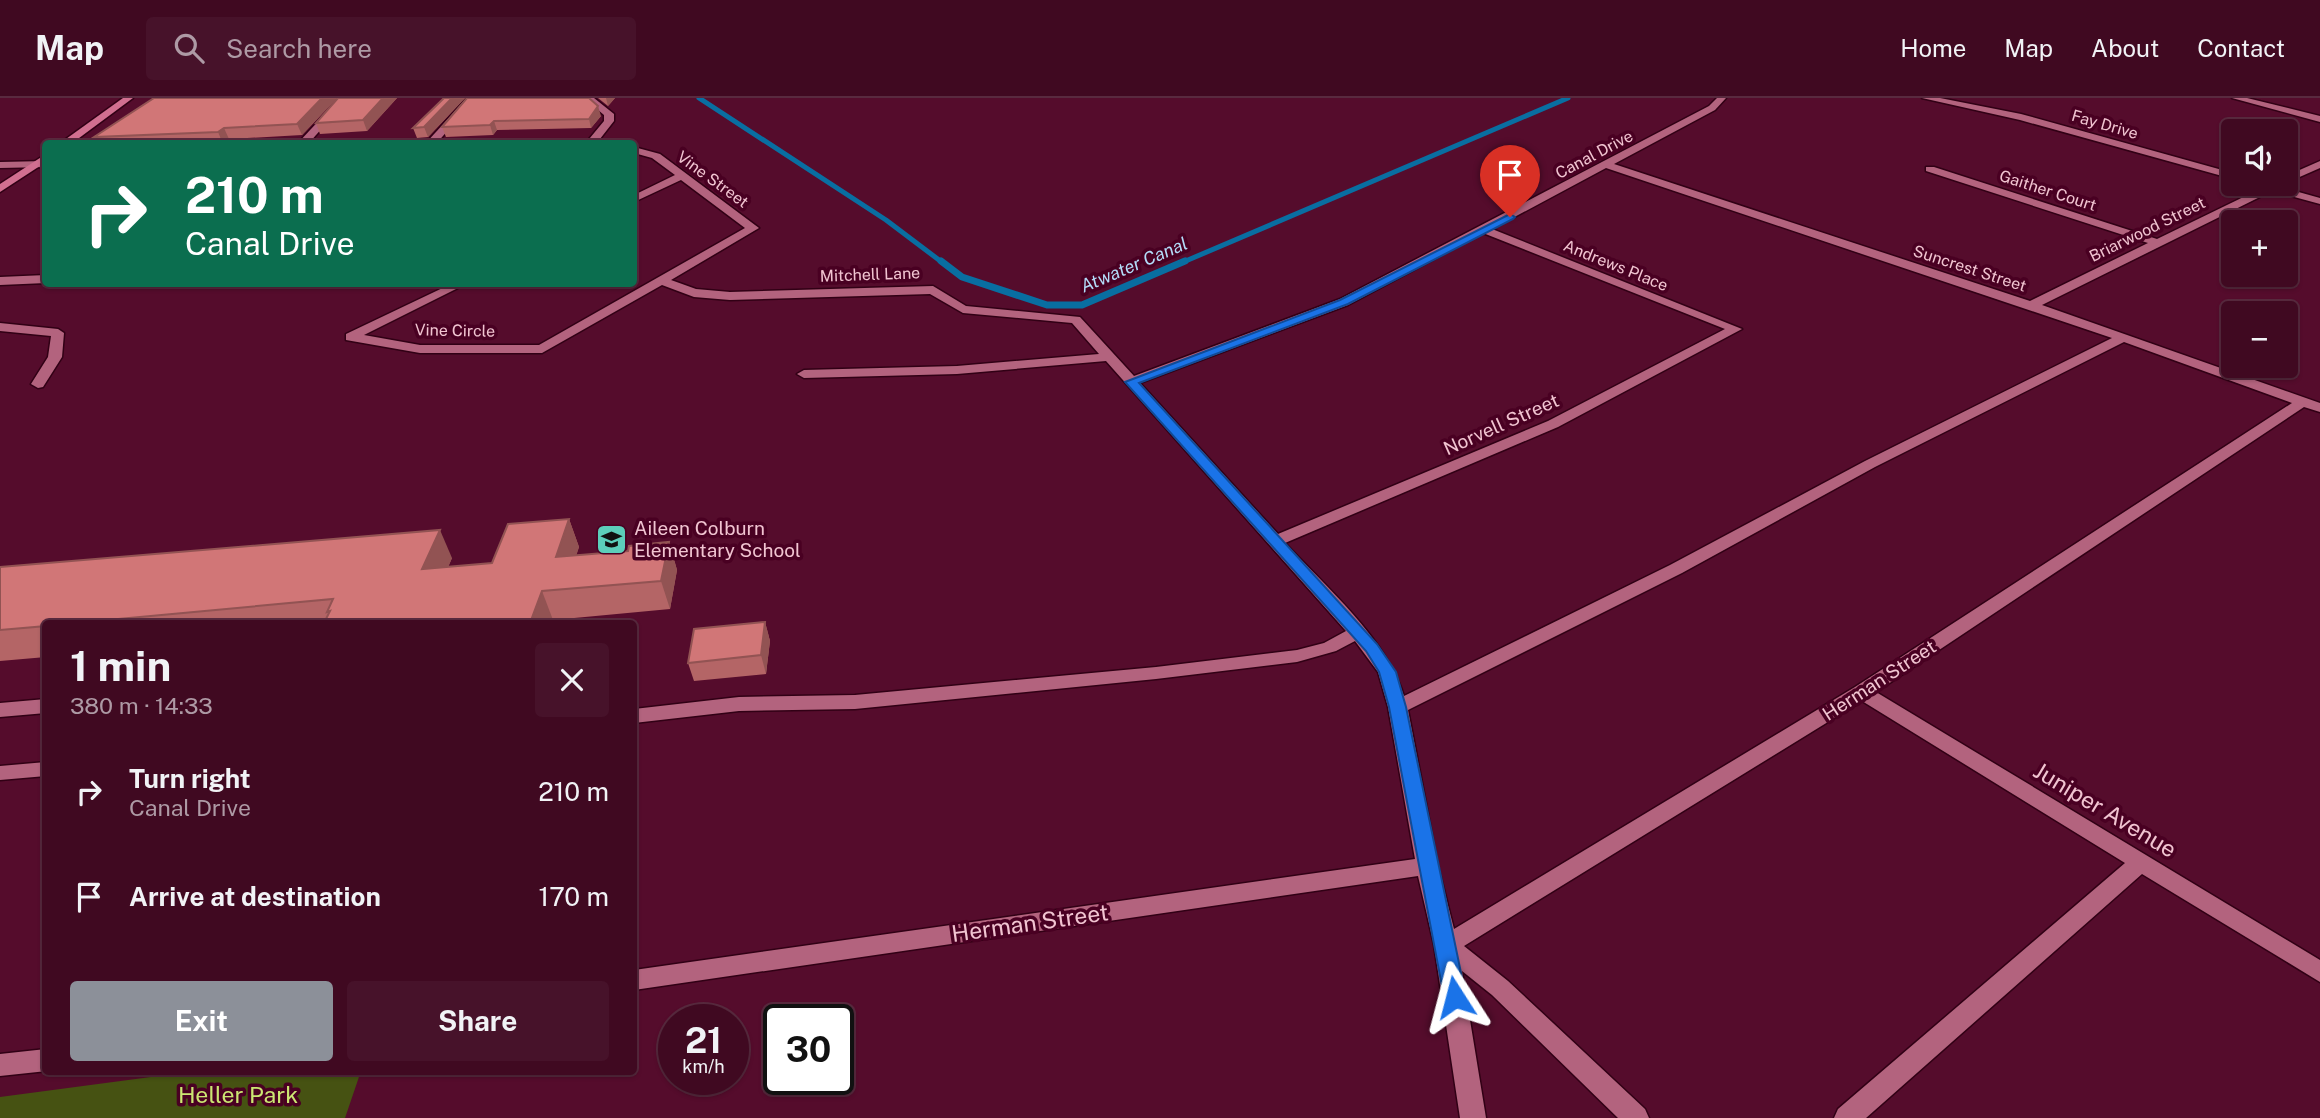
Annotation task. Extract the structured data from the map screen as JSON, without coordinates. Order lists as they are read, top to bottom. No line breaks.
{"streets":{"street":["Fay Drive","Canal Drive","Vine Street","Gaither Court","Briarwood Street","Andrews Place","Suncrest Street","Mitchell Lane","Vine Circle","Norvell Street","Herman Street","Juniper Avenue"]},"crossings":[["Canal Drive","Andrews Place"],["Canal Drive","Suncrest Street"],["Canal Drive","Mitchell Lane"],["Vine Street","Mitchell Lane"],["Vine Street","Vine Circle"],["Gaither Court","Briarwood Street"],["Briarwood Street","Suncrest Street"],["Andrews Place","Norvell Street"],["Suncrest Street","Herman Street"],["Mitchell Lane","Vine Circle"],["Mitchell Lane","Norvell Street"],["Mitchell Lane","Herman Street"],["Herman Street","Juniper Avenue"]],"water":["Atwater Canal"],"parks":["Heller Park"],"places":{"school or university":["Aileen Colburn Elementary School"]},"page":{"header":"Map","search":"Search here","nav":["Home","Map","About","Contact"],"map_buttons":["+","−"],"turn":["210 m","Canal Drive"],"heading":["1 min","380 m · 14:33"],"list":[{"name":"Turn right","note":"Canal Drive","value":"210 m"},{"name":"Arrive at destination","value":"170 m"}],"buttons":["Exit","Share"],"speed":"21 km/h","limit":"30"}}
